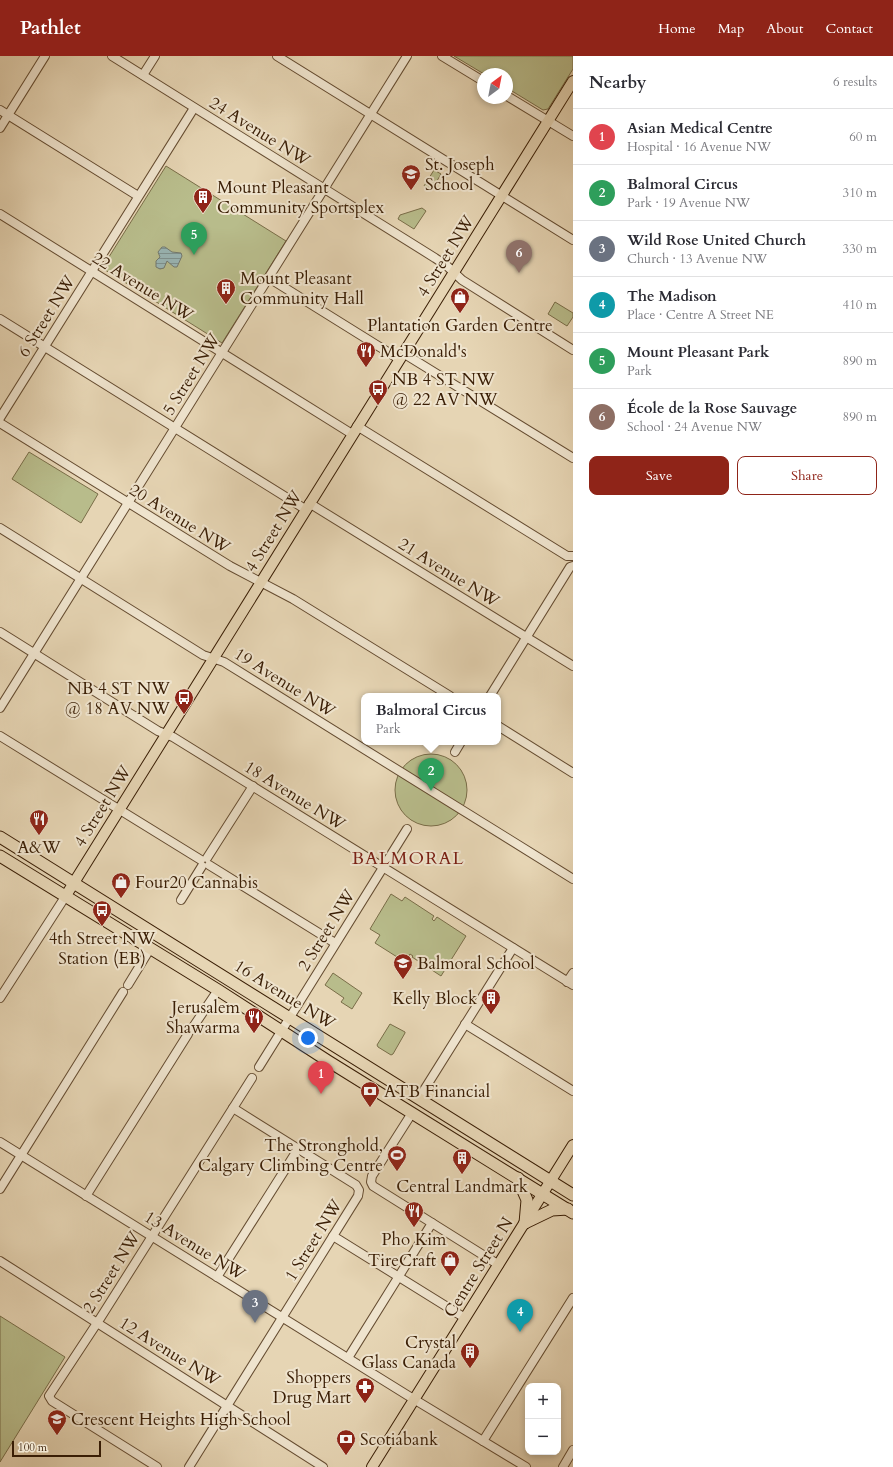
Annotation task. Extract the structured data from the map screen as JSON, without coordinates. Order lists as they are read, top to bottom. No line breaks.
{"streets":{"highway":["16 Avenue NW"],"main road":["4 Street NW","Centre Street N"],"street":["24 Avenue NW","22 Avenue NW","6 Street NW","5 Street NW","20 Avenue NW","21 Avenue NW","19 Avenue NW","18 Avenue NW","2 Street NW","1 Street NW","13 Avenue NW","12 Avenue NW"]},"crossings":[["24 Avenue NW","4 Street NW"],["24 Avenue NW","6 Street NW"],["24 Avenue NW","5 Street NW"],["4 Street NW","22 Avenue NW"],["4 Street NW","20 Avenue NW"],["4 Street NW","21 Avenue NW"],["4 Street NW","19 Avenue NW"],["4 Street NW","18 Avenue NW"],["4 Street NW","16 Avenue NW"],["22 Avenue NW","6 Street NW"],["22 Avenue NW","5 Street NW"],["6 Street NW","21 Avenue NW"],["5 Street NW","20 Avenue NW"],["5 Street NW","21 Avenue NW"],["5 Street NW","19 Avenue NW"],["5 Street NW","18 Avenue NW"],["18 Avenue NW","2 Street NW"],["2 Street NW","16 Avenue NW"],["2 Street NW","13 Avenue NW"],["2 Street NW","12 Avenue NW"],["16 Avenue NW","Centre Street N"],["1 Street NW","13 Avenue NW"],["1 Street NW","12 Avenue NW"],["13 Avenue NW","Centre Street N"]],"districts":["BALMORAL"],"places":{"school or university":["St. Joseph School","Balmoral School","Crescent Heights High School"],"building":["Mount Pleasant Community Sportsplex","Mount Pleasant Community Hall","Kelly Block","Central Landmark","Crystal Glass Canada"],"shop":["Plantation Garden Centre","Four20 Cannabis","TireCraft"],"restaurant":["McDonald's","A&W","Jerusalem Shawarma","Pho Kim"],"bus stop":["NB 4 ST NW @ 22 AV NW","NB 4 ST NW @ 18 AV NW","4th Street NW Station (EB)"],"bank":["ATB Financial","Scotiabank"],"sports":["The Stronghold, Calgary Climbing Centre"],"pharmacy":["Shoppers Drug Mart"]},"scale_bar":"100 m","north":"top right","page":{"header":"Pathlet","nav":["Home","Map","About","Contact"],"heading":["Nearby","6 results"],"list":[{"mark":"1","name":"Asian Medical Centre","note":"Hospital · 16 Avenue NW","value":"60 m"},{"mark":"2","name":"Balmoral Circus","note":"Park · 19 Avenue NW","value":"310 m"},{"mark":"3","name":"Wild Rose United Church","note":"Church · 13 Avenue NW","value":"330 m"},{"mark":"4","name":"The Madison","note":"Place · Centre A Street NE","value":"410 m"},{"mark":"5","name":"Mount Pleasant Park","note":"Park","value":"890 m"},{"mark":"6","name":"École de la Rose Sauvage","note":"School · 24 Avenue NW","value":"890 m"}],"pins":["5","6","2","1","3","4"],"buttons":["Save","Share"],"popup":["Balmoral Circus","Park"],"map_buttons":["+","−"],"scale":"100 m"}}
